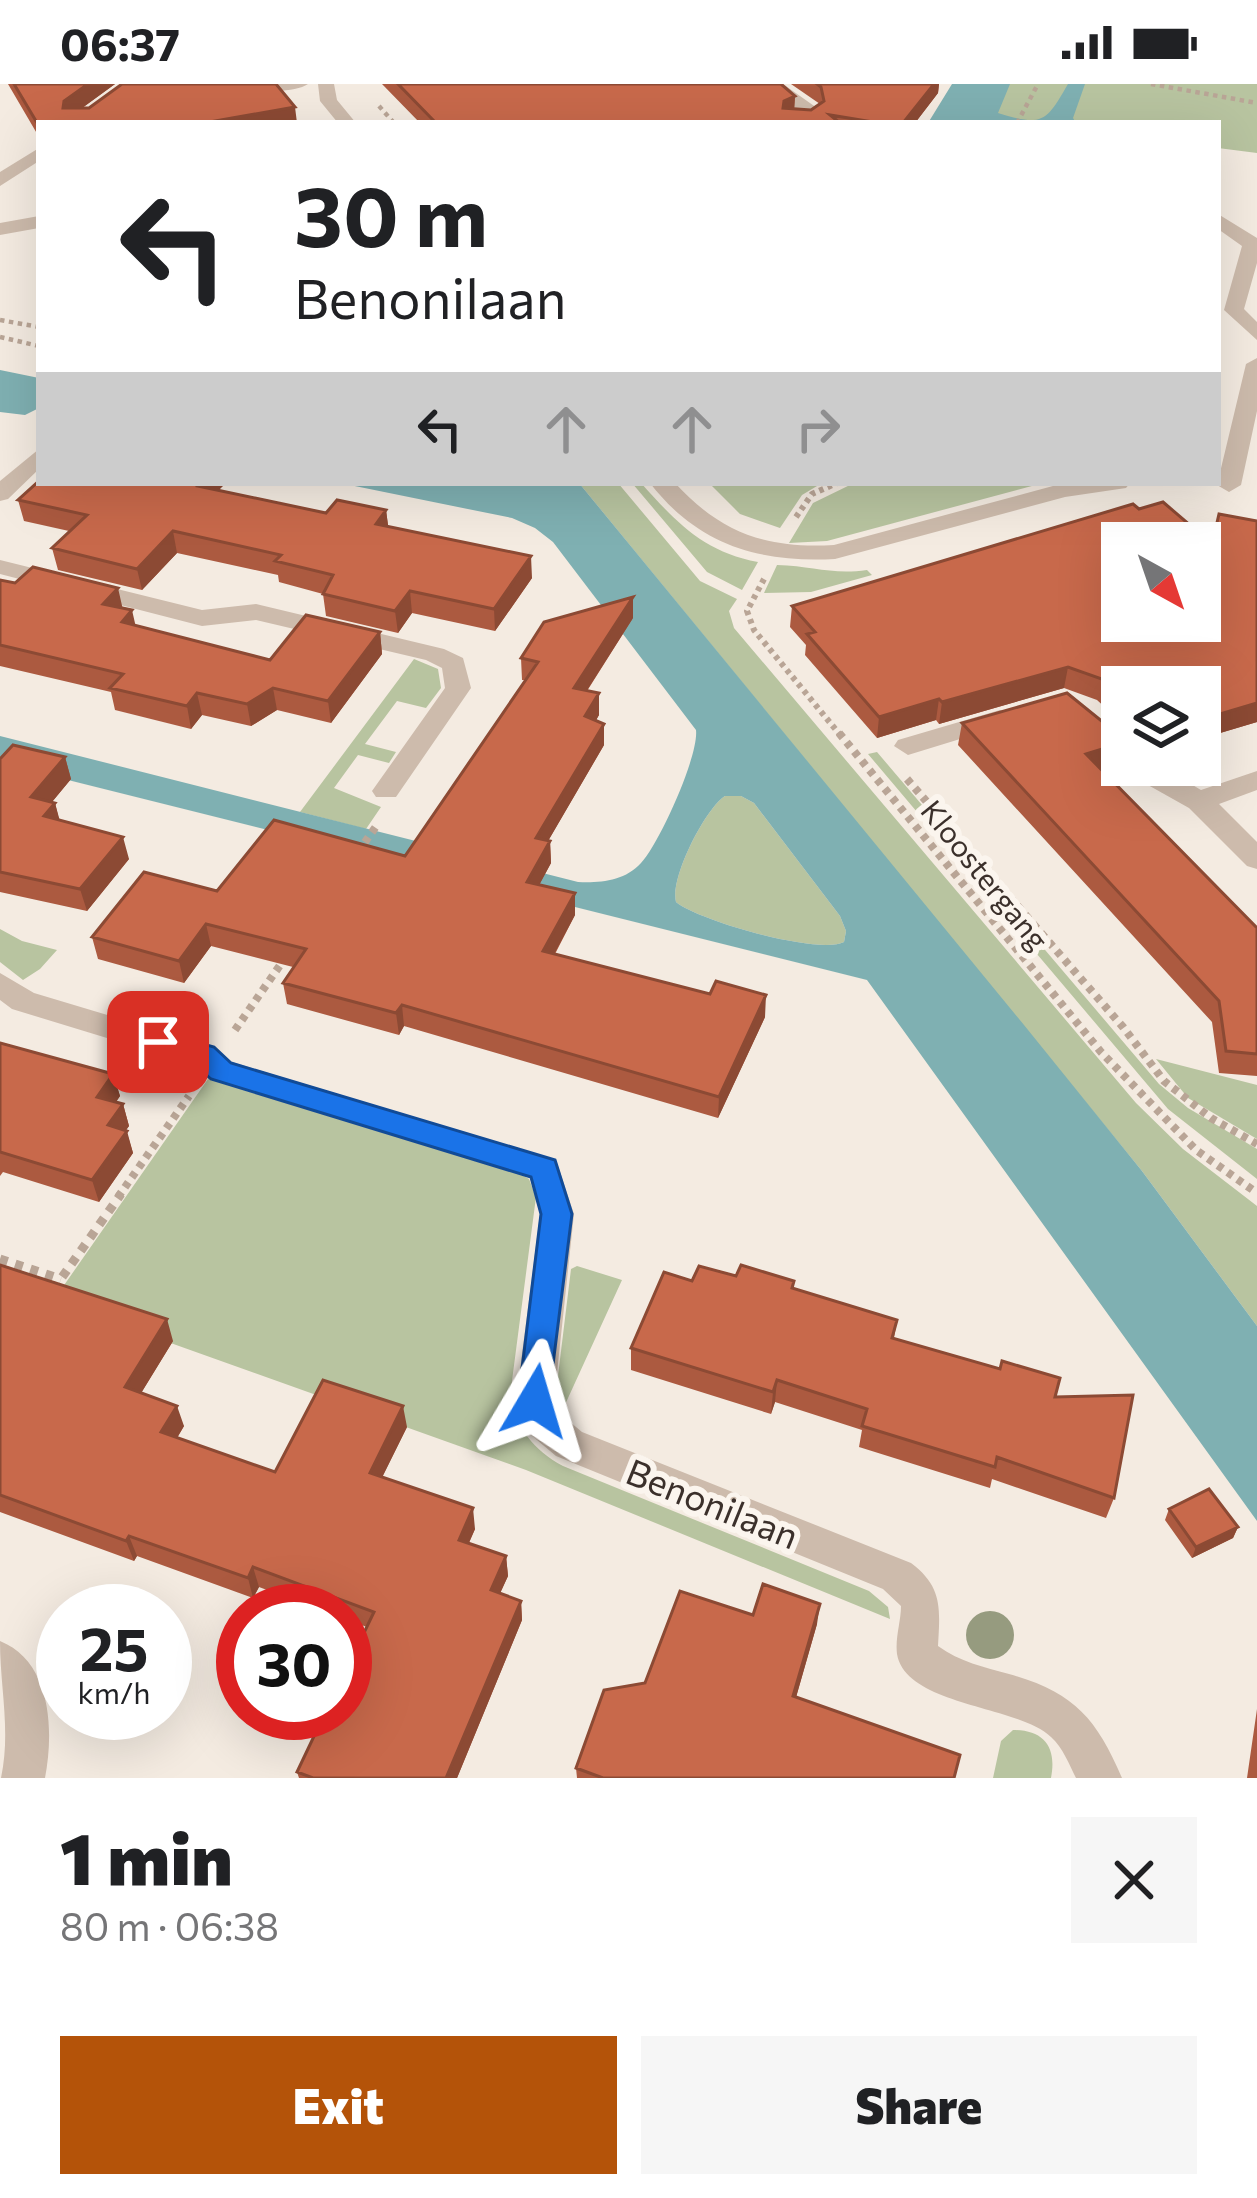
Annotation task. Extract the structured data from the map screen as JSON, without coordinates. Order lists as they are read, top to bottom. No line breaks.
{"streets":{"street":["Benonilaan"],"path":["Kloostergang"]},"north":"bottom right","page":{"status":"06:37","turn":["30 m","Benonilaan"],"speed":"25 km/h","limit":"30","heading":["1 min","80 m · 06:38"],"buttons":["Exit","Share"]}}
